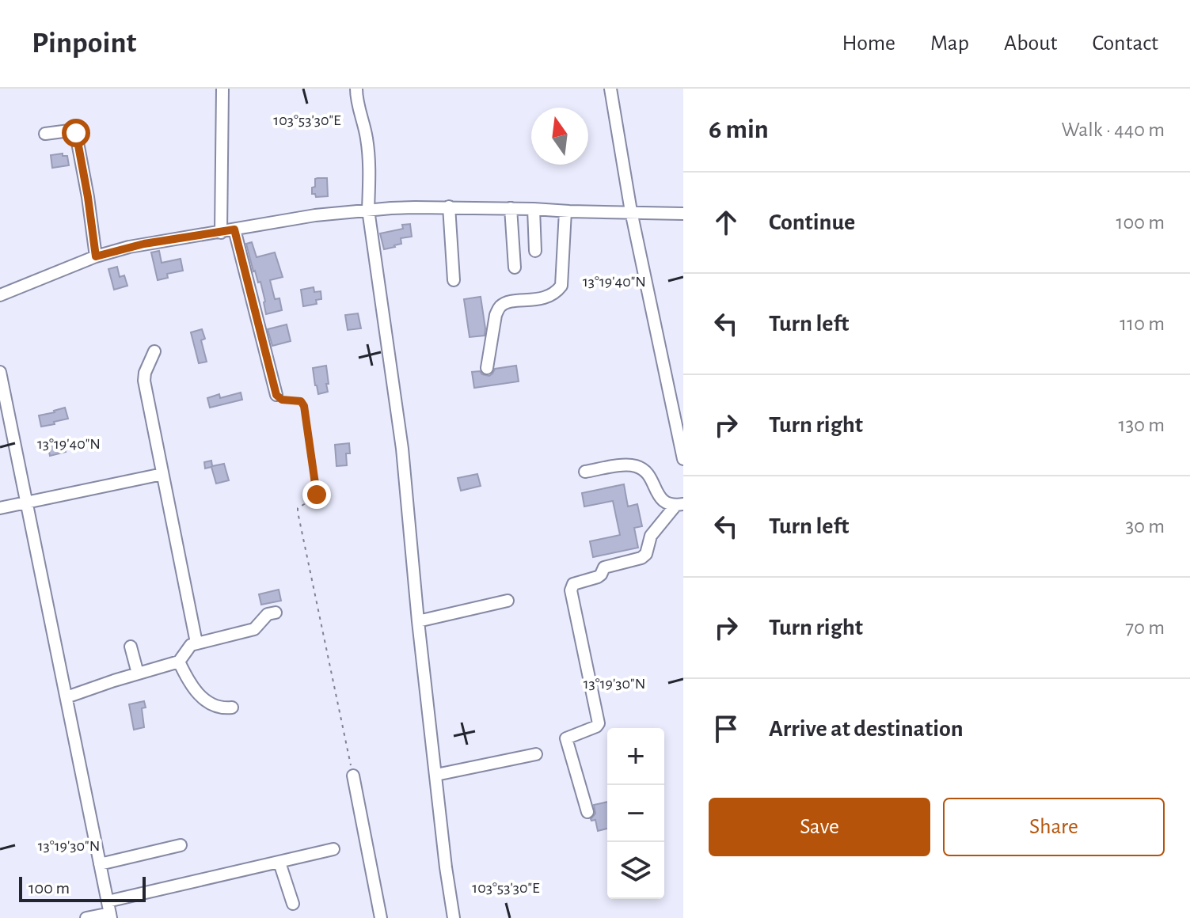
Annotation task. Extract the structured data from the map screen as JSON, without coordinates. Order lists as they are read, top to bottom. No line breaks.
{"scale_bar":"100 m","north":"top","page":{"header":"Pinpoint","nav":["Home","Map","About","Contact"],"heading":["6 min","Walk · 440 m"],"list":[["Continue","100 m"],["Turn left","110 m"],["Turn right","130 m"],["Turn left","30 m"],["Turn right","70 m"],"Arrive at destination"],"map_buttons":["+","−"],"buttons":["Save","Share"],"scale":"100 m"},"coordinates":["103°53'30\"E","13°19'40\"N","13°19'30\"N"]}
